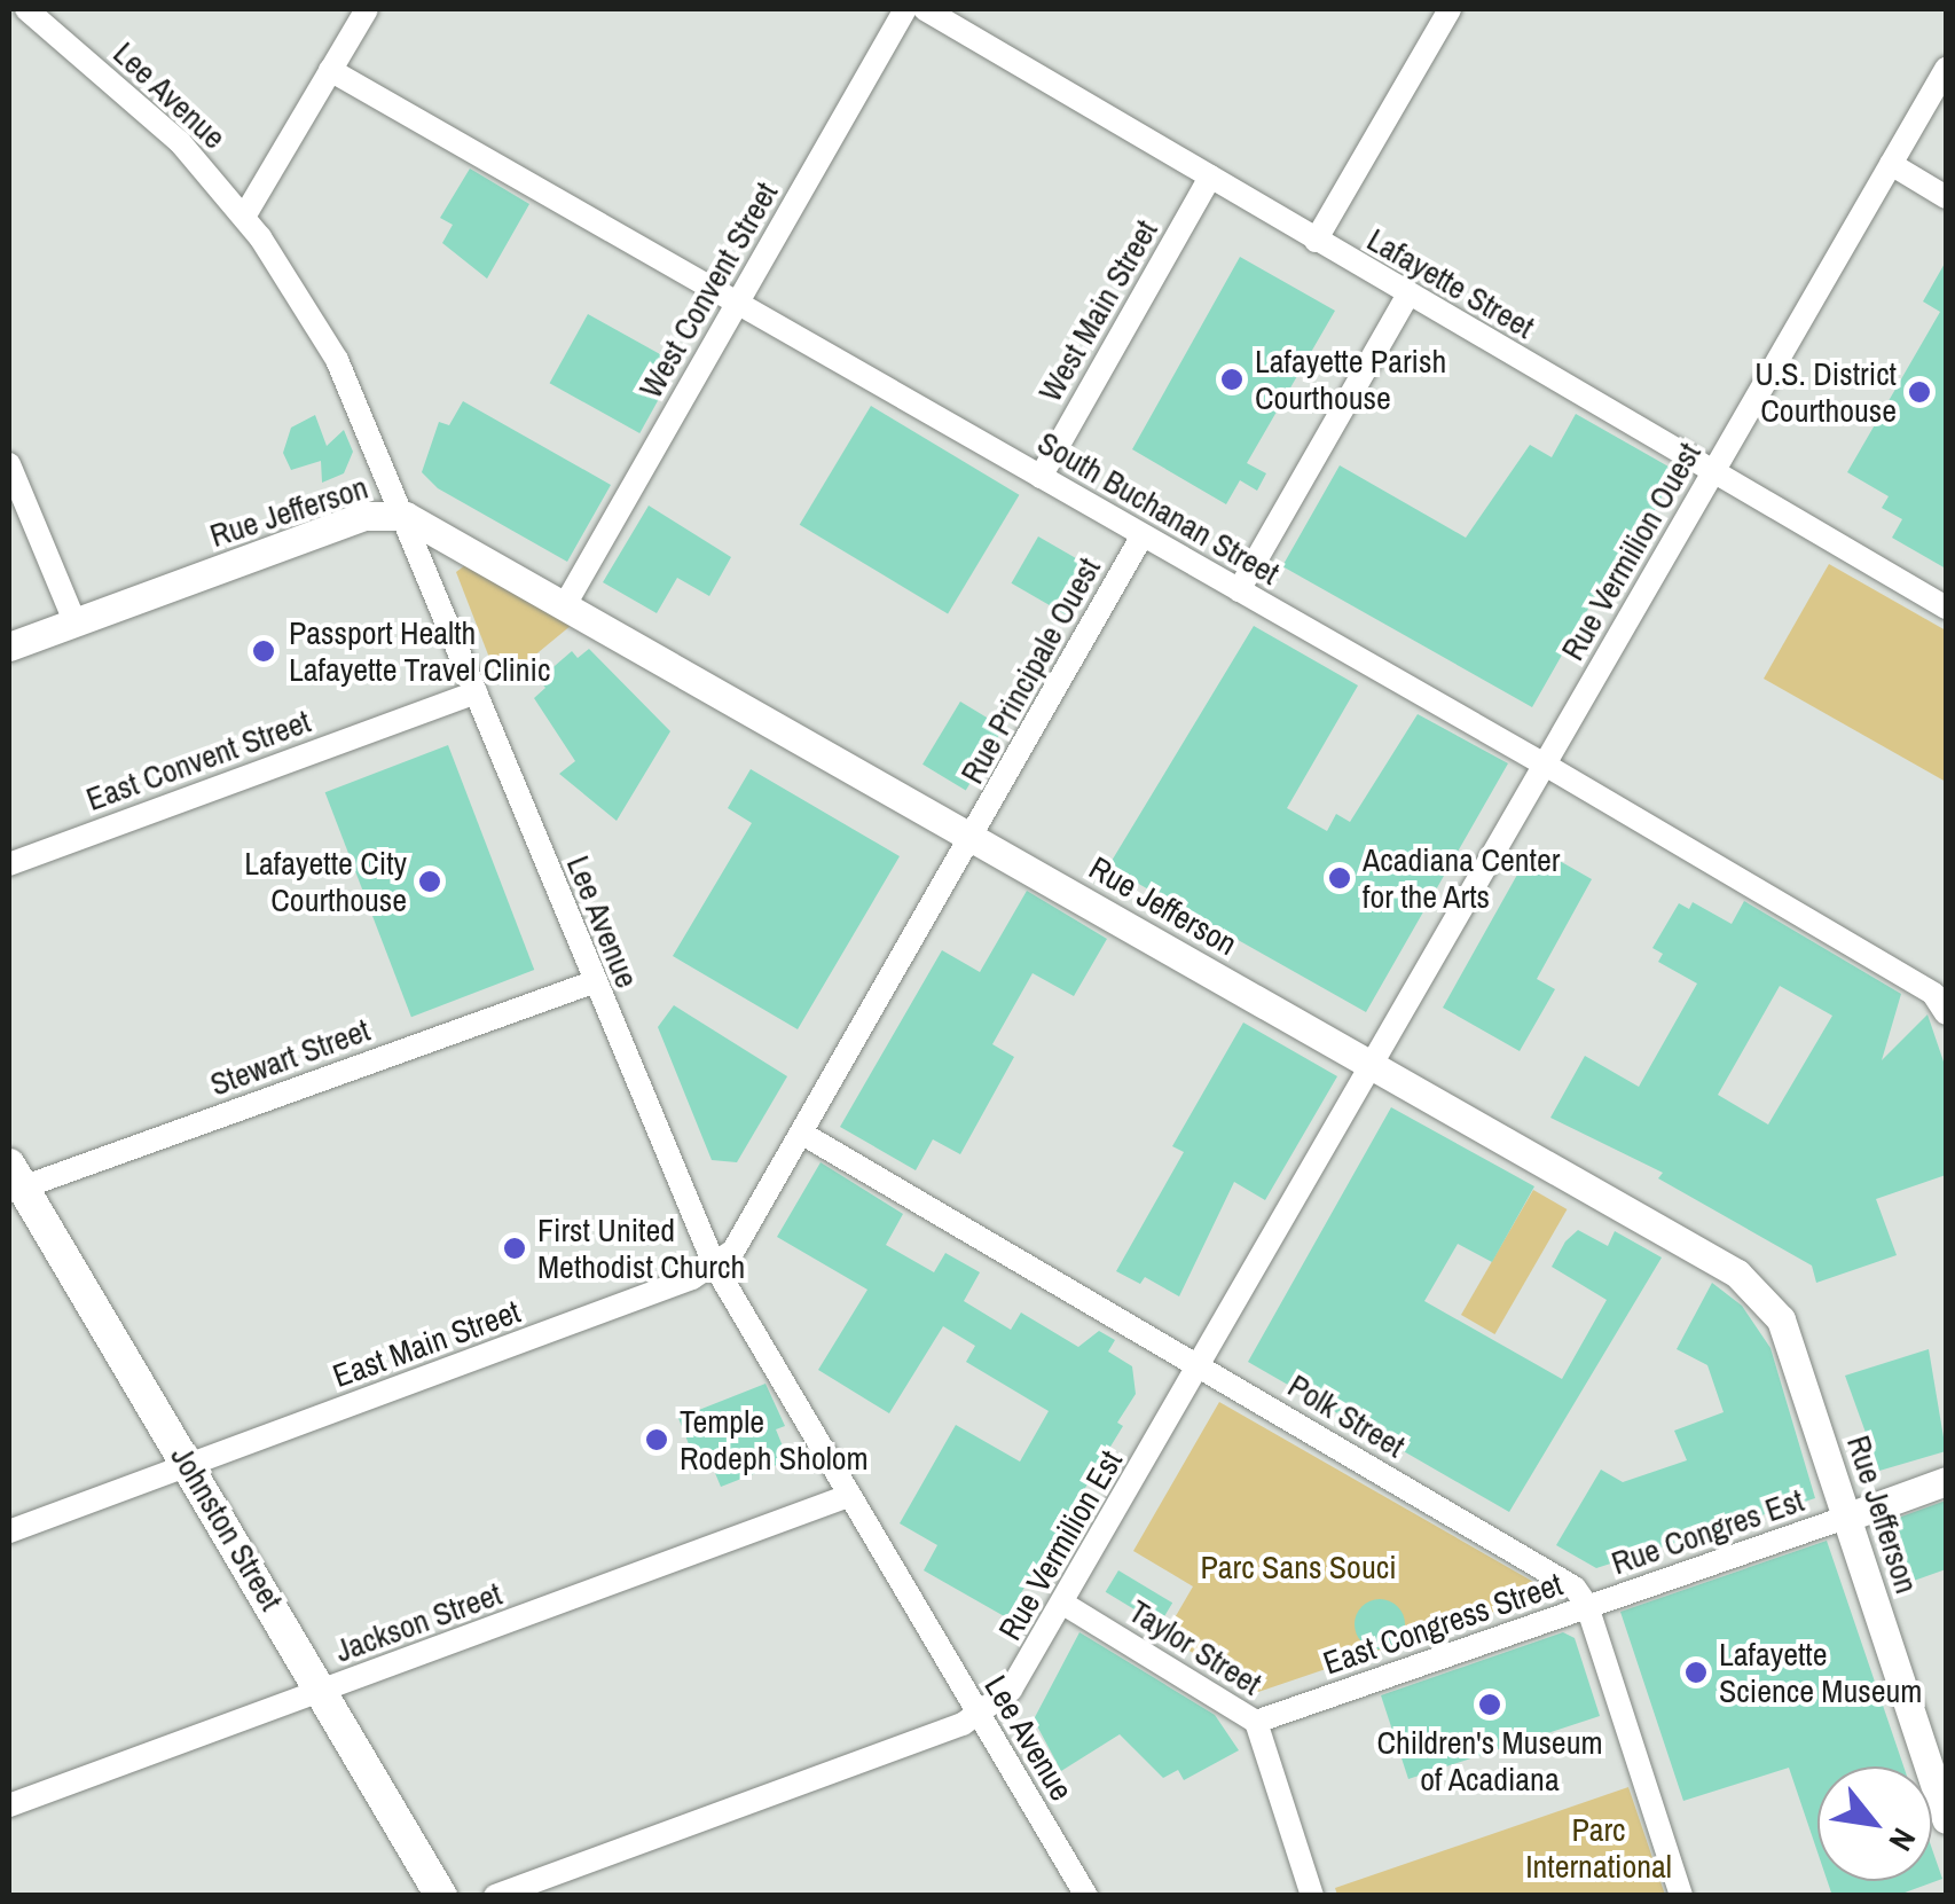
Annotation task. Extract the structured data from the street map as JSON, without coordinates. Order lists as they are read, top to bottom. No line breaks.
{"streets":{"main road":["Johnston Street"],"street":["Lee Avenue","Lafayette Street","West Convent Street","West Main Street","South Buchanan Street","Rue Jefferson","Rue Vermilion Ouest","Rue Principale Ouest","East Convent Street","Stewart Street","East Main Street","Polk Street","Rue Congres Est","Rue Vermilion Est","Jackson Street","East Congress Street","Taylor Street"]},"crossings":[["Lee Avenue","Rue Jefferson"],["Lee Avenue","East Convent Street"],["Lee Avenue","Stewart Street"],["Lee Avenue","East Main Street"],["Lee Avenue","Rue Vermilion Est"],["Lee Avenue","Jackson Street"],["Lafayette Street","West Main Street"],["Lafayette Street","Rue Vermilion Ouest"],["West Convent Street","South Buchanan Street"],["West Convent Street","Rue Jefferson"],["West Main Street","South Buchanan Street"],["South Buchanan Street","Rue Vermilion Ouest"],["South Buchanan Street","Rue Principale Ouest"],["Rue Jefferson","Rue Vermilion Ouest"],["Rue Jefferson","Rue Principale Ouest"],["Rue Jefferson","East Main Street"],["Rue Jefferson","Rue Congres Est"],["Rue Jefferson","Rue Vermilion Est"],["Rue Vermilion Ouest","Rue Vermilion Est"],["Rue Principale Ouest","East Main Street"],["Stewart Street","Johnston Street"],["East Main Street","Polk Street"],["East Main Street","Johnston Street"],["Polk Street","Rue Congres Est"],["Polk Street","Rue Vermilion Est"],["Polk Street","East Congress Street"],["Johnston Street","Jackson Street"],["Rue Congres Est","East Congress Street"],["Rue Vermilion Est","Taylor Street"],["East Congress Street","Taylor Street"]],"parks":["Parc Sans Souci","Parc International"],"places":["Lafayette Parish Courthouse","U.S. District Courthouse","Passport Health Lafayette Travel Clinic","Acadiana Center for the Arts","Lafayette City Courthouse","First United Methodist Church","Temple Rodeph Sholom","Lafayette Science Museum","Children's Museum of Acadiana"],"north":"bottom right"}
